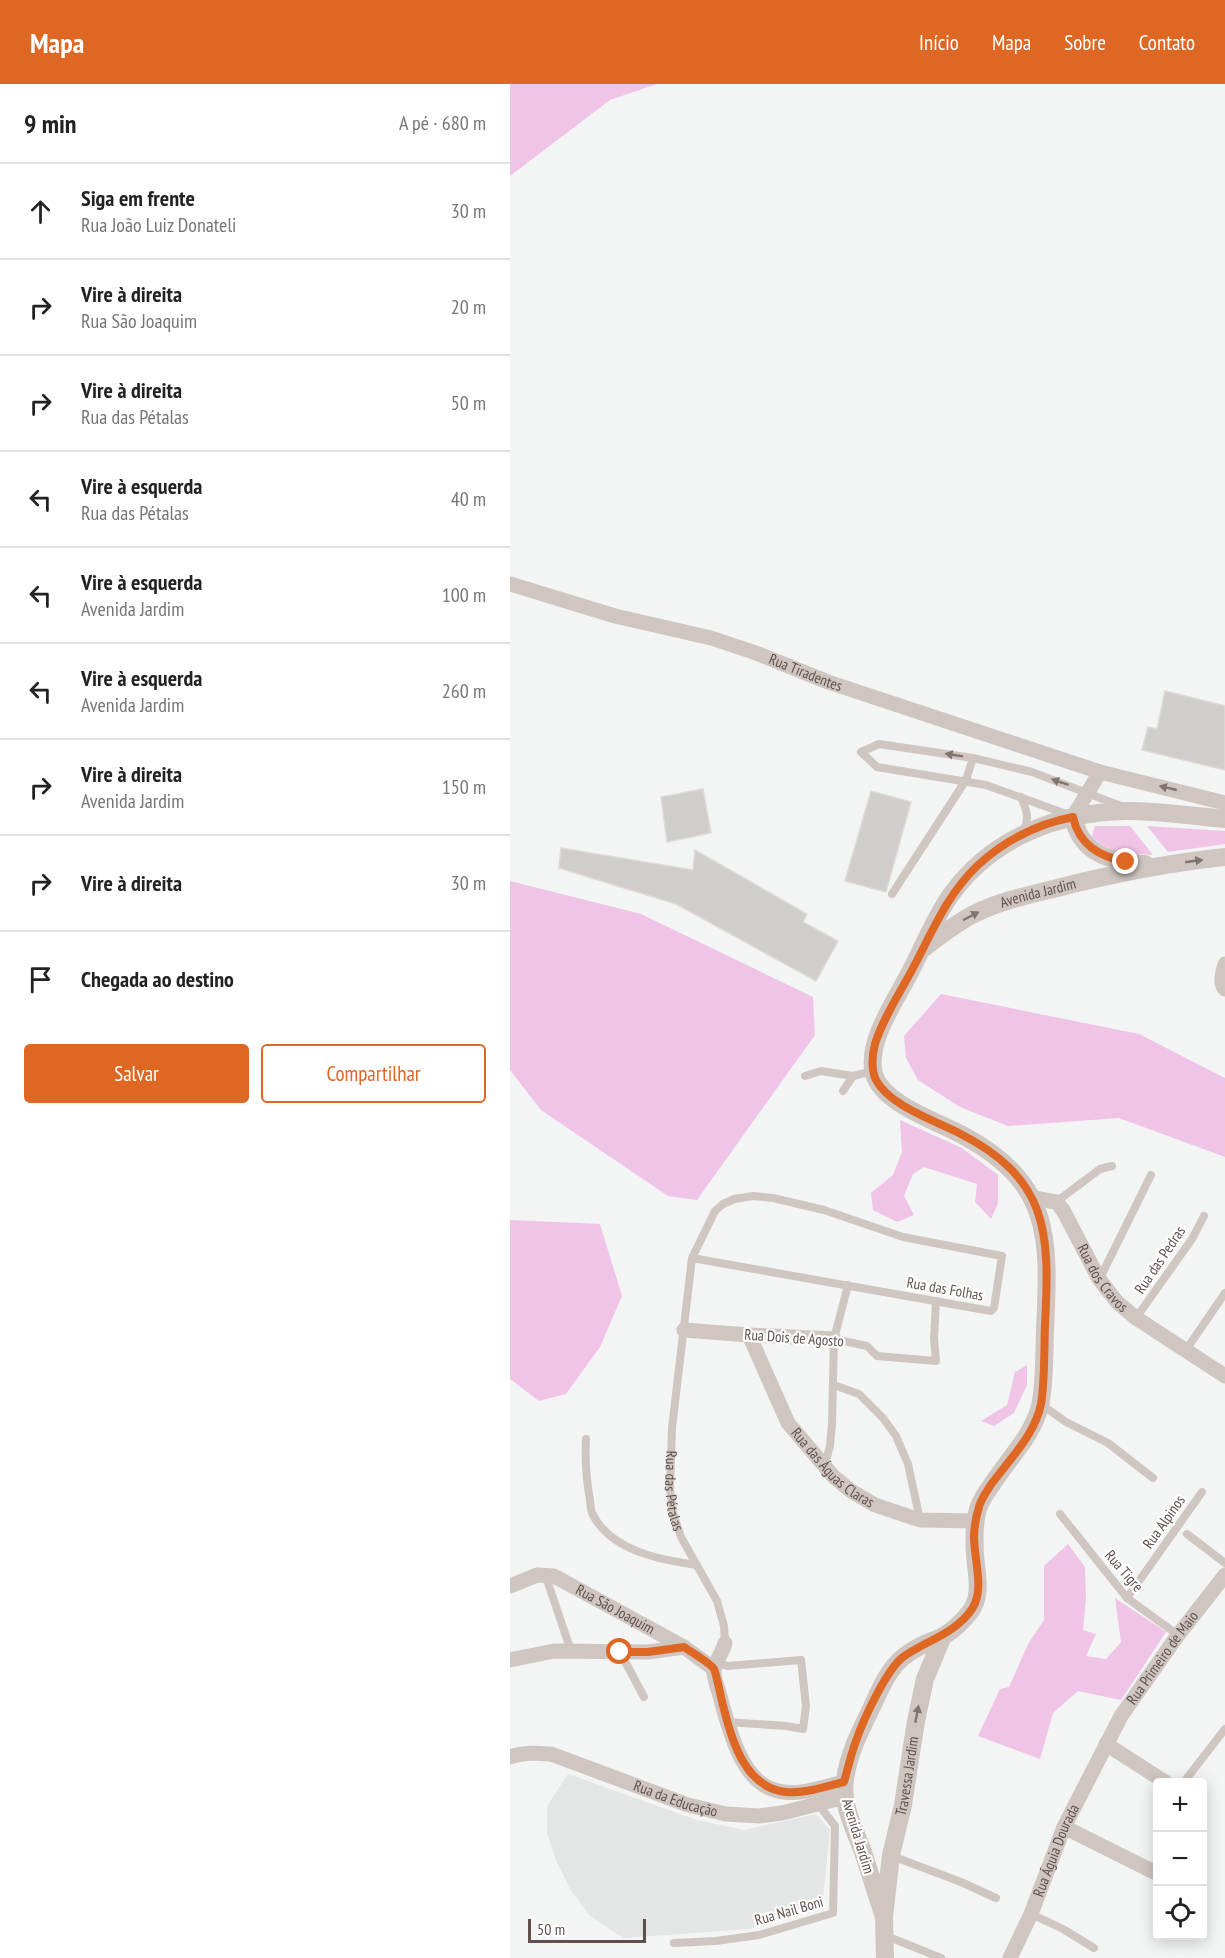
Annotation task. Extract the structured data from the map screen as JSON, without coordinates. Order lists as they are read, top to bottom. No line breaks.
{"streets":{"street":["Rua Tiradentes","Avenida Jardim","Rua dos Cravos","Rua Dois de Agosto","Rua das Águas Claras","Rua das Pétalas","Rua São Joaquim","Rua Primeiro de Maio","Travessa Jardim","Rua da Educação","Rua Águia Dourada"],"lane":["Rua das Pedras","Rua das Folhas","Rua Alpinos","Rua Tigre","Rua Nail Boni"]},"crossings":[["Avenida Jardim","Rua das Águas Claras"],["Avenida Jardim","Travessa Jardim"],["Avenida Jardim","Rua da Educação"],["Rua das Pedras","Rua dos Cravos"],["Rua das Folhas","Rua Dois de Agosto"],["Rua das Folhas","Rua das Pétalas"],["Rua Dois de Agosto","Rua das Águas Claras"],["Rua Dois de Agosto","Rua das Pétalas"],["Rua das Pétalas","Rua São Joaquim"],["Rua Alpinos","Rua Tigre"],["Rua Tigre","Rua Primeiro de Maio"],["Rua Primeiro de Maio","Rua Águia Dourada"],["Rua da Educação","Rua Nail Boni"]],"one_way":["Travessa Jardim"],"scale_bar":"50 m","page":{"header":"Mapa","nav":["Início","Mapa","Sobre","Contato"],"heading":["9 min","A pé · 680 m"],"list":[["Siga em frente","Rua João Luiz Donateli","30 m"],["Vire à direita","Rua São Joaquim","20 m"],["Vire à direita","Rua das Pétalas","50 m"],["Vire à esquerda","Rua das Pétalas","40 m"],["Vire à esquerda","Avenida Jardim","100 m"],["Vire à esquerda","Avenida Jardim","260 m"],["Vire à direita","Avenida Jardim","150 m"],["Vire à direita","30 m"],"Chegada ao destino"],"buttons":["Salvar","Compartilhar"],"map_buttons":["+","−"],"scale":"50 m"}}
